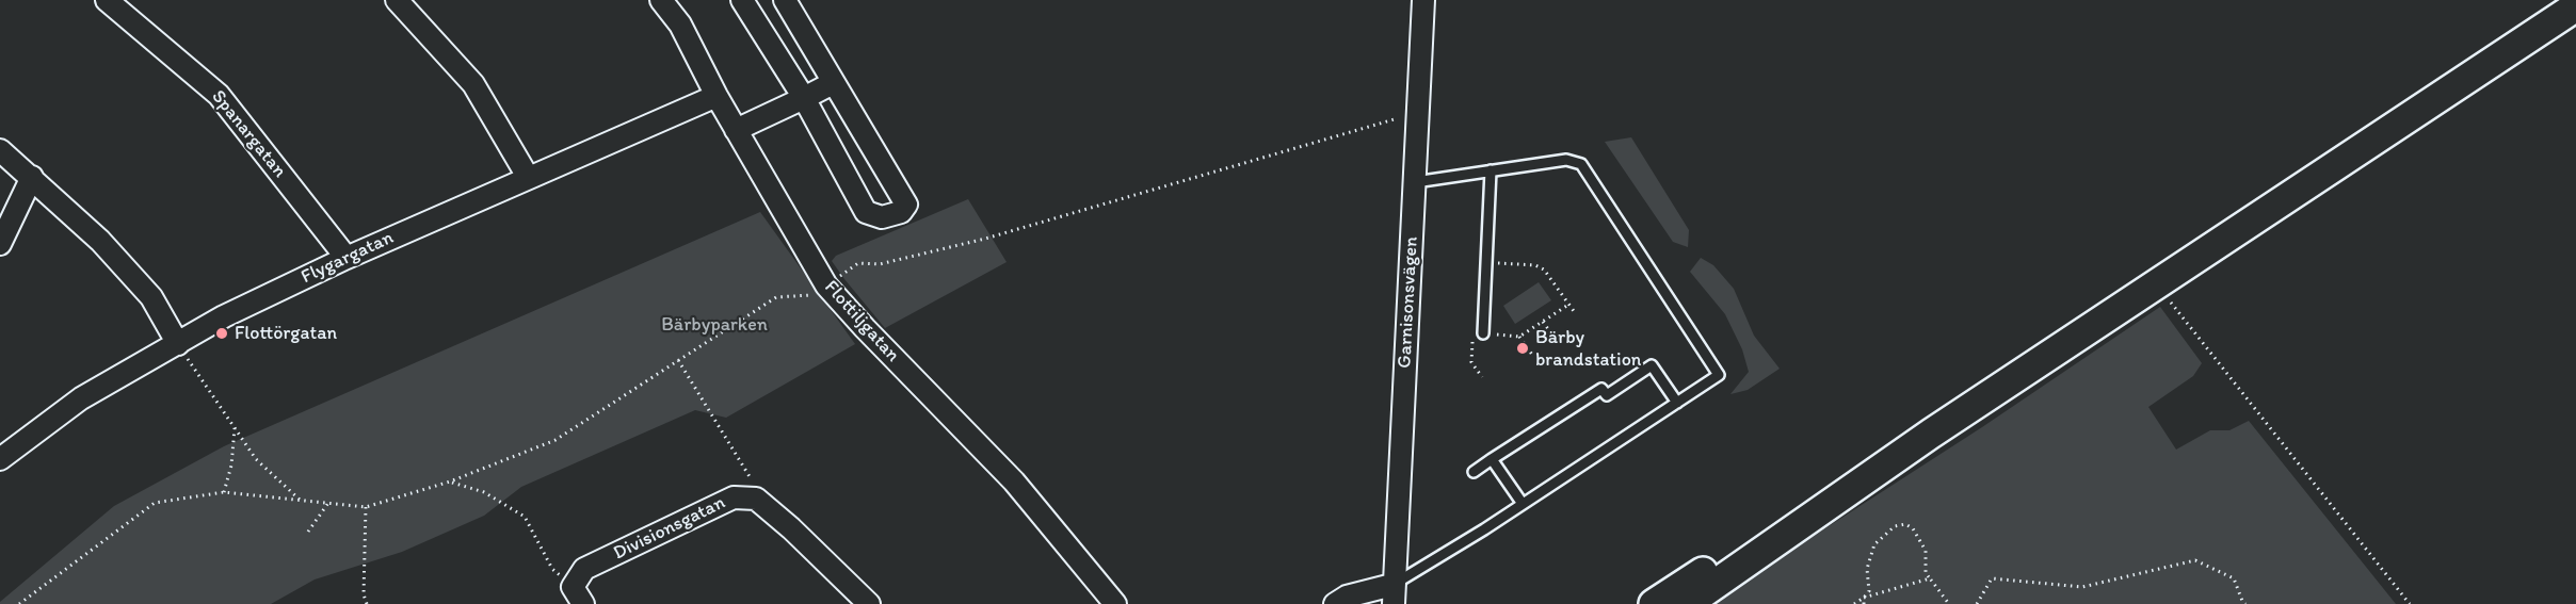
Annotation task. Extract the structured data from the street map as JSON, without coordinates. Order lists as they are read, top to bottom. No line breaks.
{"streets":{"street":["Spanargatan","Flygargatan","Garnisonsvägen","Flottiljgatan","Divisionsgatan"]},"crossings":[["Spanargatan","Flygargatan"],["Flygargatan","Flottiljgatan"]],"parks":["Bärbyparken"],"places":["Flottörgatan","Bärby brandstation"]}
